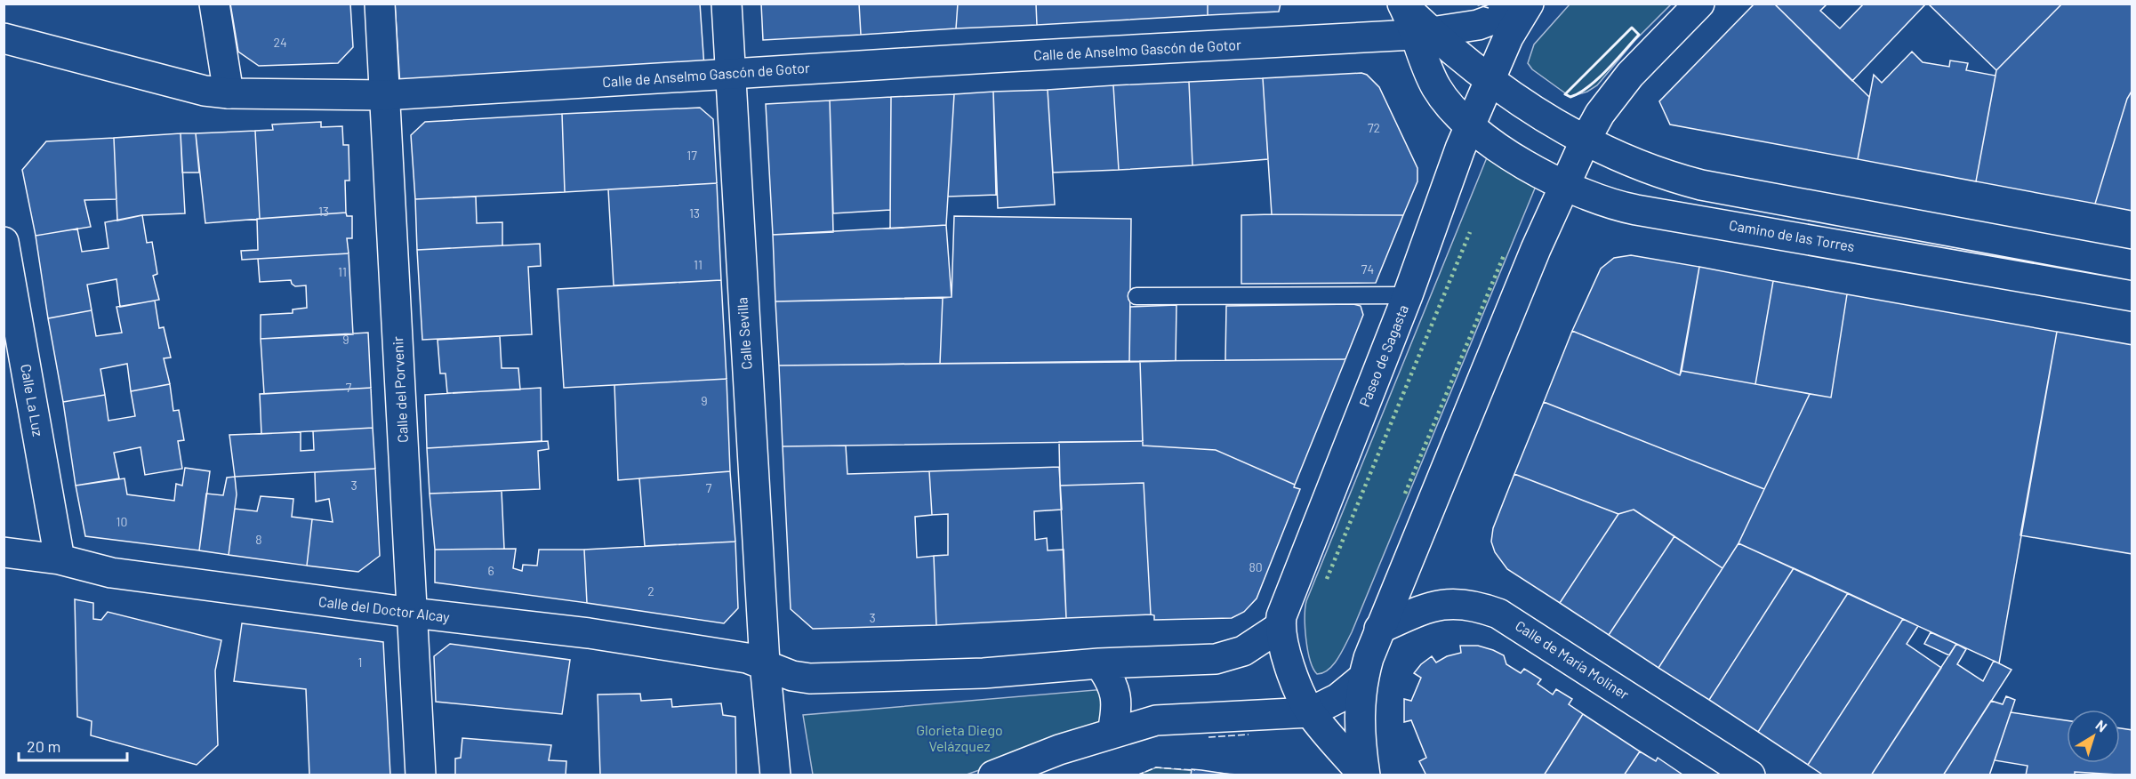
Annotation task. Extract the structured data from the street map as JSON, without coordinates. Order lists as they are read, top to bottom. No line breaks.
{"streets":{"street":["Calle de Anselmo Gascón de Gotor","Camino de las Torres","Calle Sevilla","Paseo de Sagasta","Calle del Porvenir","Calle La Luz","Calle del Doctor Alcay","Calle de María Moliner"]},"crossings":[["Calle de Anselmo Gascón de Gotor","Camino de las Torres"],["Calle de Anselmo Gascón de Gotor","Calle Sevilla"],["Calle de Anselmo Gascón de Gotor","Paseo de Sagasta"],["Calle de Anselmo Gascón de Gotor","Calle del Porvenir"],["Camino de las Torres","Paseo de Sagasta"],["Calle Sevilla","Calle del Doctor Alcay"],["Calle del Porvenir","Calle del Doctor Alcay"],["Calle La Luz","Calle del Doctor Alcay"]],"parks":["Glorieta Diego Velázquez"],"house_numbers":["24","72","17","13","13","11","74","11","9","7","9","3","7","10","8","80","6","2","3","1"],"scale_bar":"20 m","north":"top right"}
